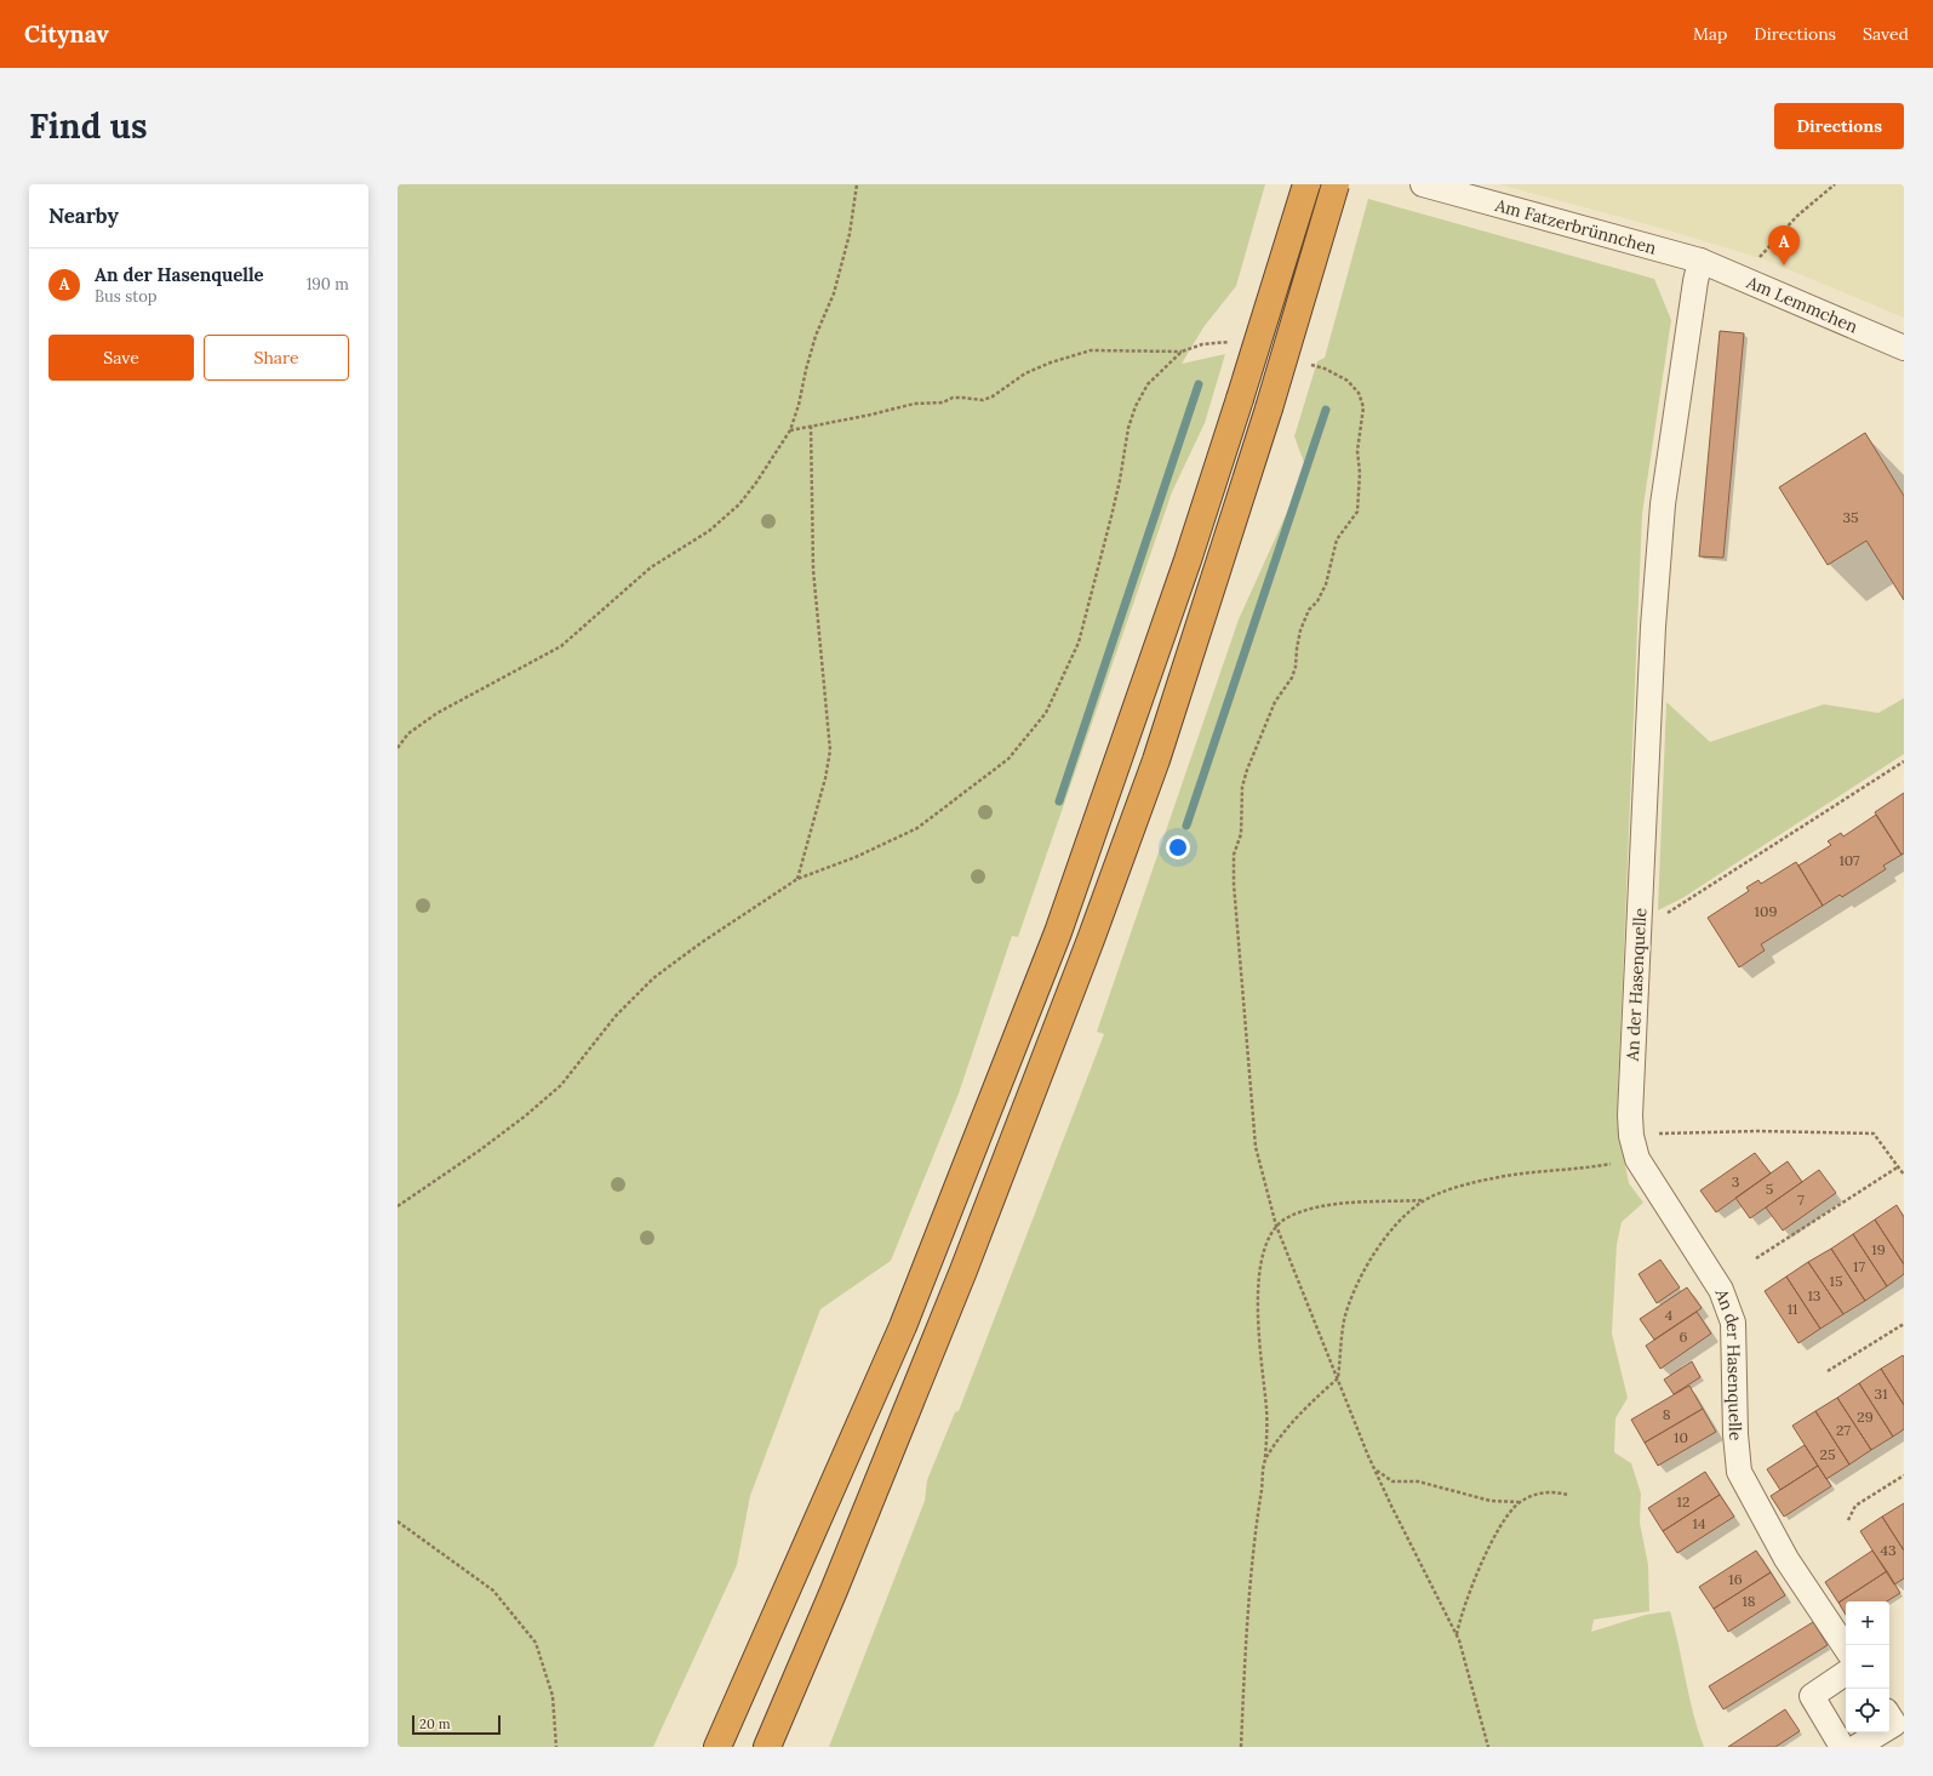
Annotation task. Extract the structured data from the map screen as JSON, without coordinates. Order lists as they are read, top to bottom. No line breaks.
{"streets":{"street":["Am Fatzerbrünnchen","Am Lemmchen","An der Hasenquelle"]},"crossings":[["Am Fatzerbrünnchen","Am Lemmchen"],["Am Fatzerbrünnchen","An der Hasenquelle"],["Am Lemmchen","An der Hasenquelle"]],"house_numbers":["35","107","109","3","5","7","19","17","15","13","11","4","6","31","8","29","27","10","25","12","14","43","16","18"],"scale_bar":"20 m","page":{"header":"Citynav","nav":["Map","Directions","Saved"],"buttons":["Directions",["Save","Share"]],"title":"Find us","heading":"Nearby","pins":"A","list":[{"mark":"A","name":"An der Hasenquelle","note":"Bus stop","value":"190 m"}],"map_buttons":["+","−"],"scale":"20 m"}}
